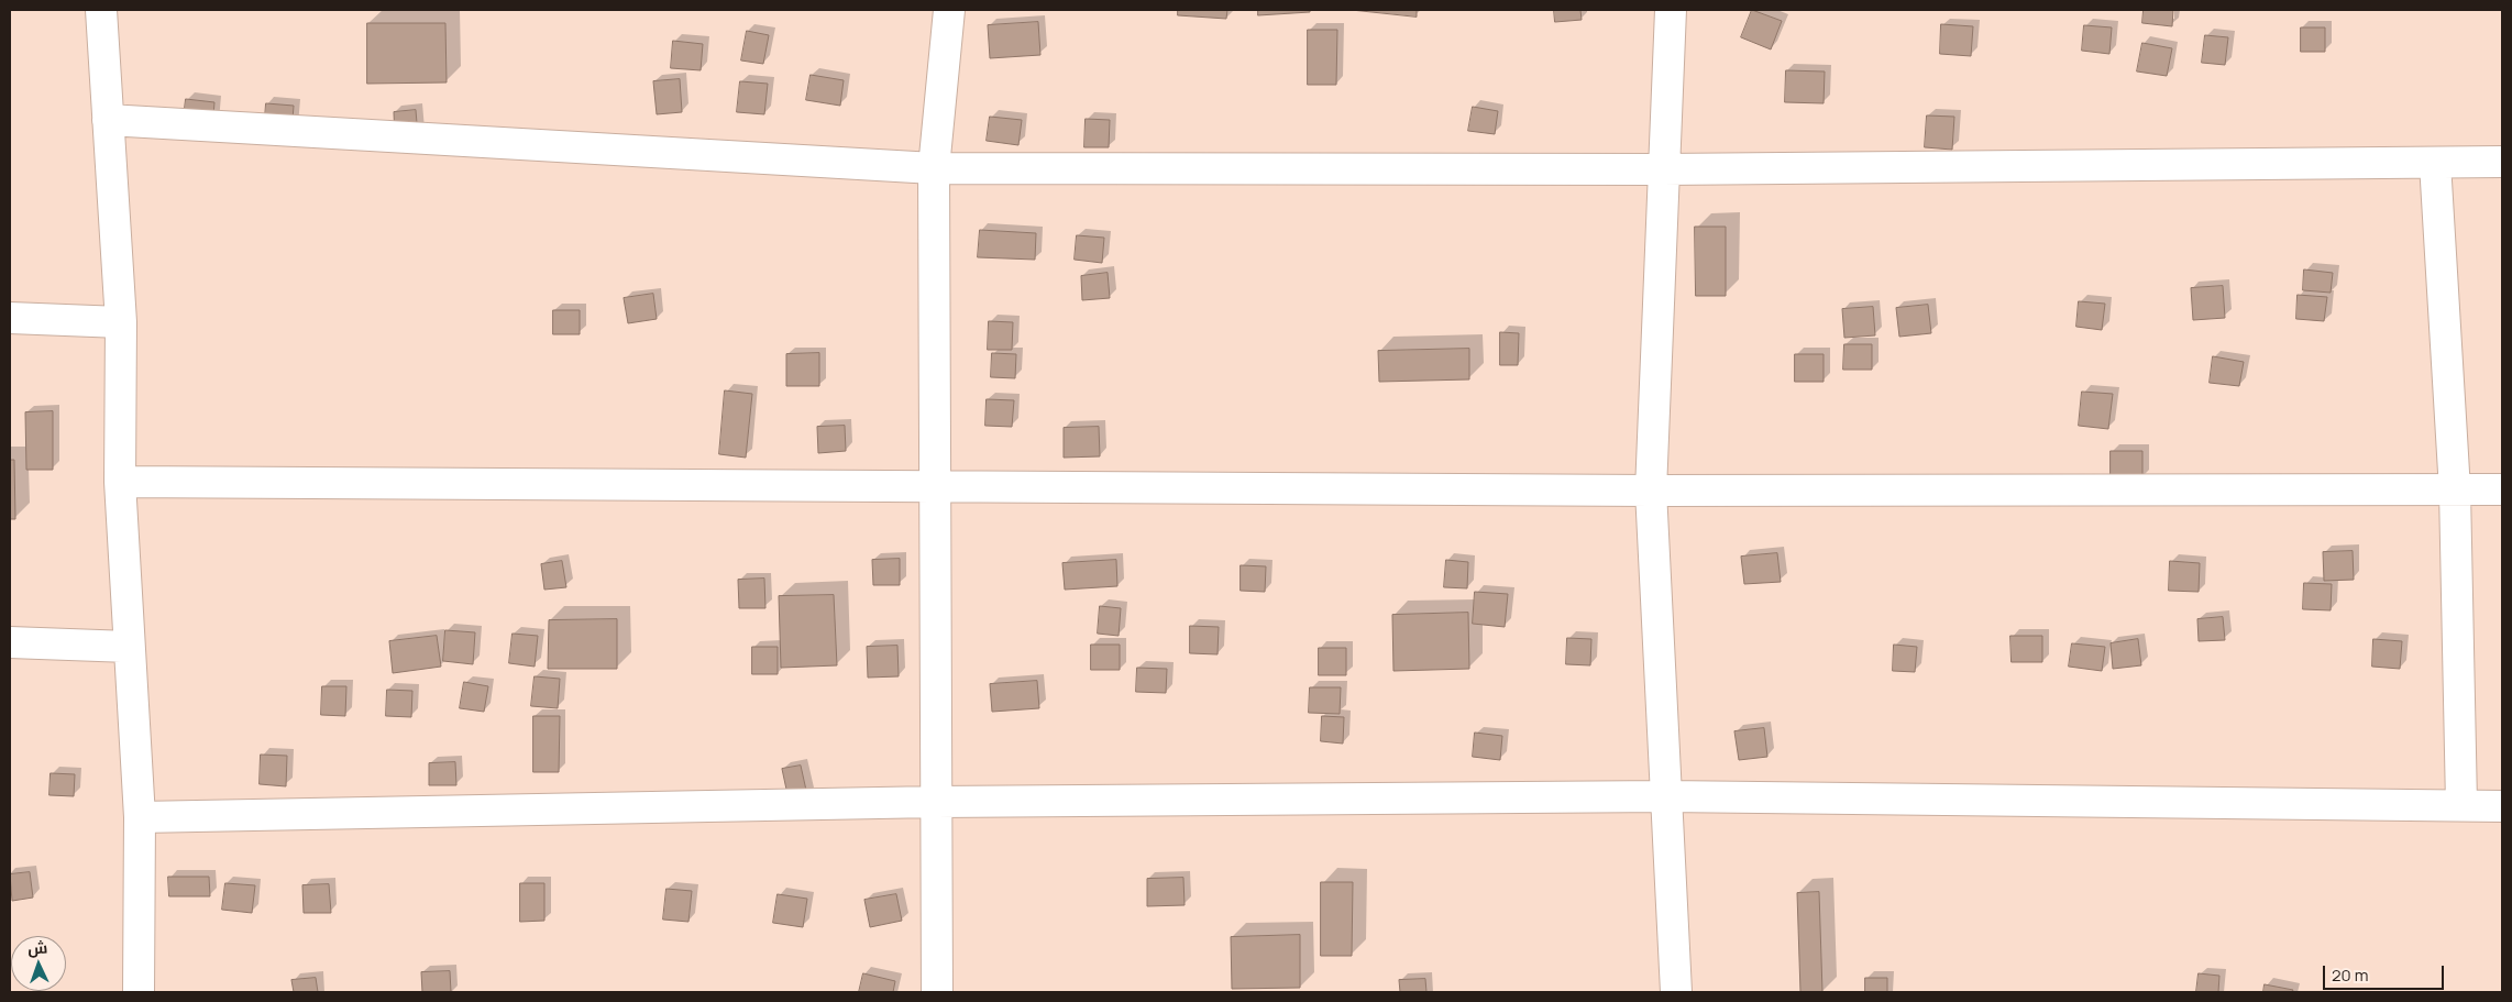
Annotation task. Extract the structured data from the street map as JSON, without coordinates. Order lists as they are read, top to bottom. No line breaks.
{"scale_bar":"20 m","north":"top"}
